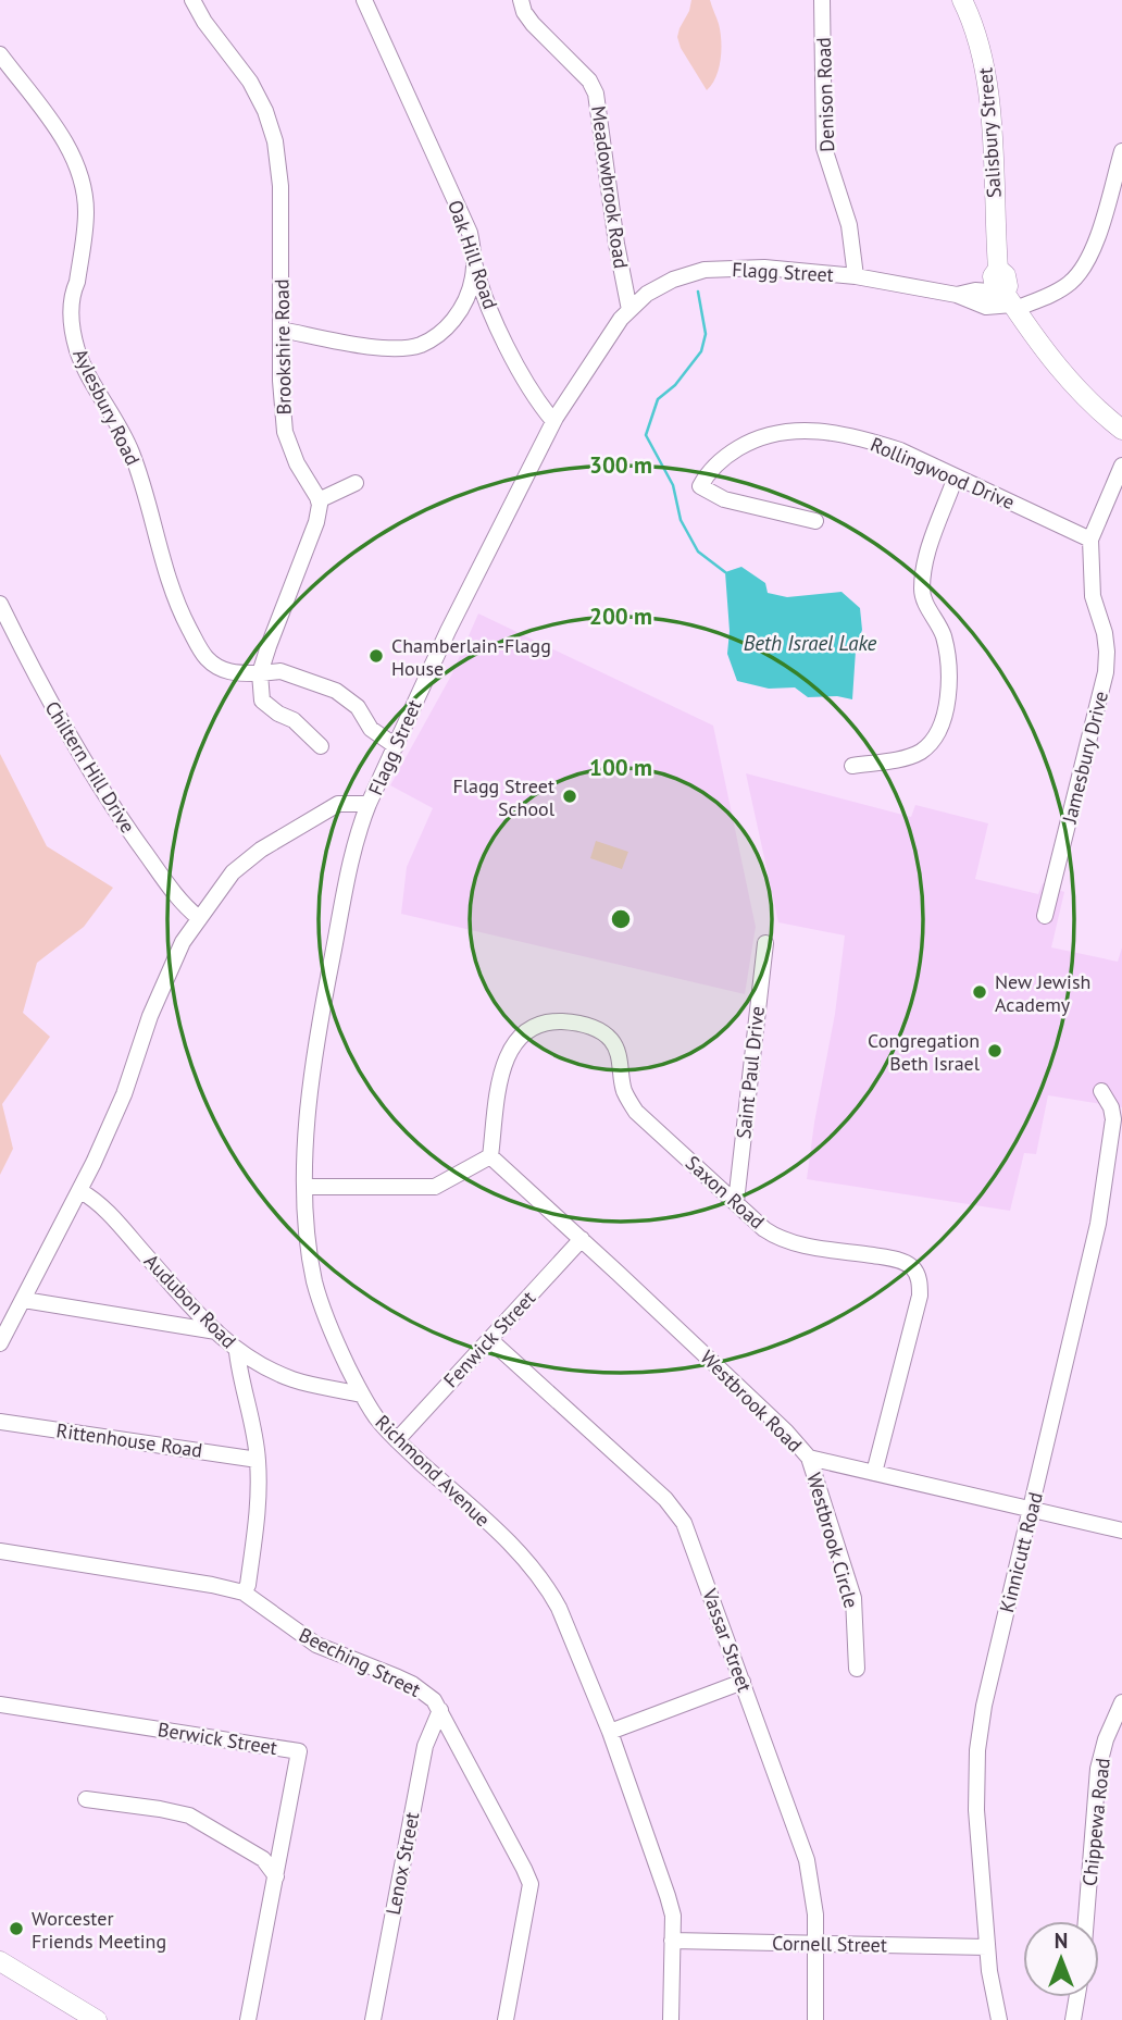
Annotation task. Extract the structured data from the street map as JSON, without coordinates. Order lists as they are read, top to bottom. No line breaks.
{"streets":{"main road":["Salisbury Street"],"street":["Denison Road","Meadowbrook Road","Oak Hill Road","Flagg Street","Brookshire Road","Aylesbury Road","Rollingwood Drive","Jamesbury Drive","Chiltern Hill Drive","Saint Paul Drive","Saxon Road","Audubon Road","Fenwick Street","Westbrook Road","Rittenhouse Road","Richmond Avenue","Westbrook Circle","Kinnicutt Road","Vassar Street","Beeching Street","Berwick Street","Chippewa Road","Lenox Street","Cornell Street"]},"crossings":[["Denison Road","Flagg Street"],["Salisbury Street","Flagg Street"],["Meadowbrook Road","Flagg Street"],["Oak Hill Road","Flagg Street"],["Flagg Street","Chiltern Hill Drive"],["Flagg Street","Audubon Road"],["Flagg Street","Richmond Avenue"],["Rollingwood Drive","Jamesbury Drive"],["Saint Paul Drive","Saxon Road"],["Saxon Road","Westbrook Road"],["Audubon Road","Richmond Avenue"],["Fenwick Street","Westbrook Road"],["Fenwick Street","Richmond Avenue"],["Fenwick Street","Vassar Street"],["Westbrook Road","Westbrook Circle"],["Westbrook Road","Kinnicutt Road"],["Richmond Avenue","Cornell Street"],["Kinnicutt Road","Cornell Street"],["Vassar Street","Cornell Street"],["Beeching Street","Lenox Street"]],"water":["Beth Israel Lake"],"places":["Chamberlain-Flagg House","Flagg Street School","New Jewish Academy","Congregation Beth Israel","Worcester Friends Meeting"],"north":"top","rings":["300 m","200 m","100 m"]}
